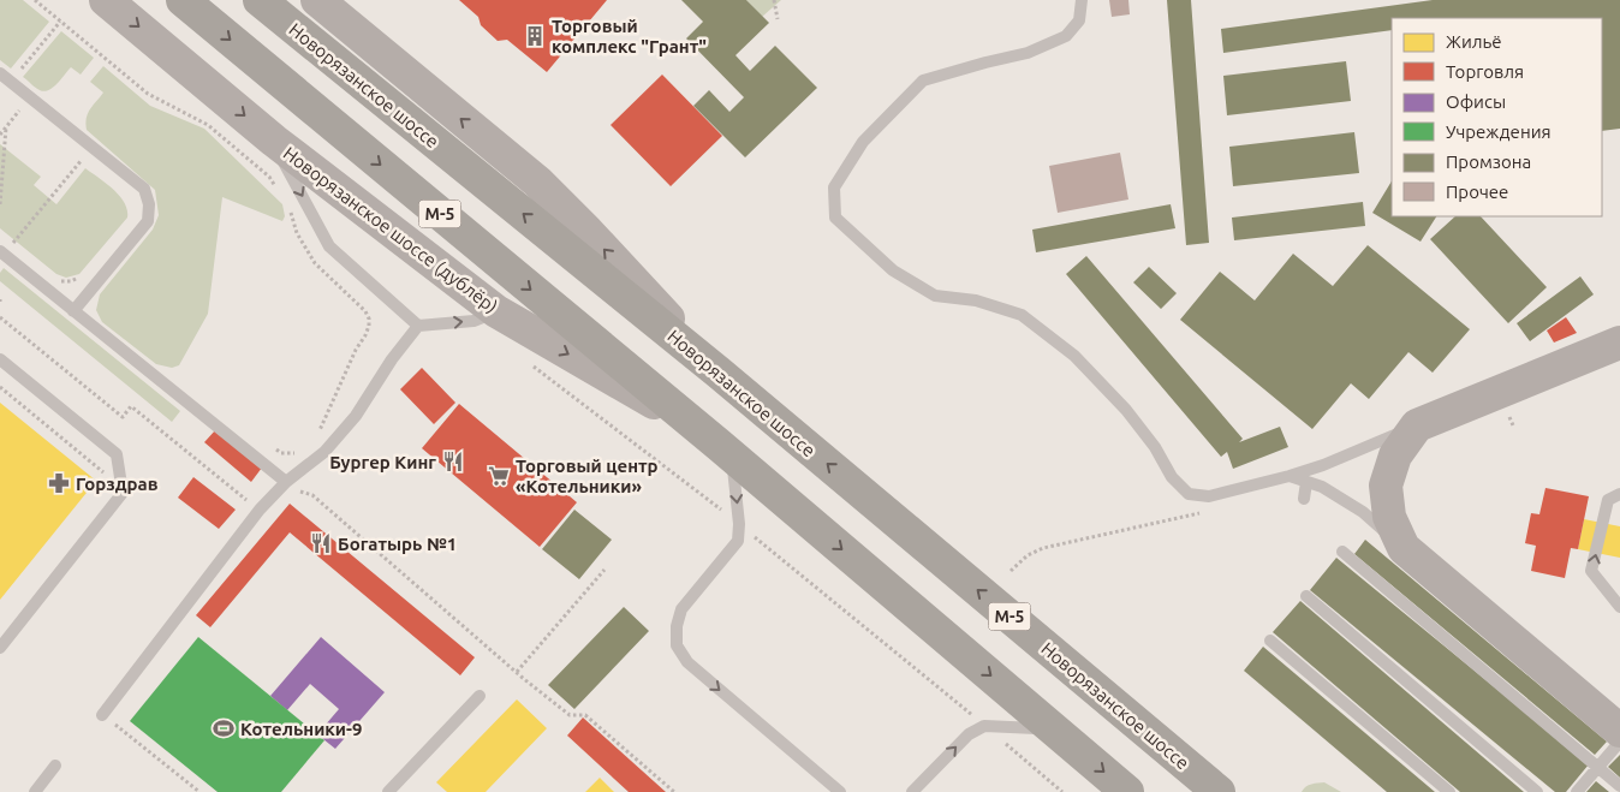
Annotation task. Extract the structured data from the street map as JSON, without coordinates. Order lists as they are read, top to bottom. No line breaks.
{"streets":{"highway":["Новорязанское шоссе","М-5"],"main road":["Новорязанское шоссе (дублёр)"]},"crossings":[["М-5","Новорязанское шоссе (дублёр)"]],"places":{"building":["Торговый комплекс \"Грант\""],"restaurant":["Бургер Кинг","Богатырь №1"],"supermarket":["Торговый центр «Котельники»"],"pharmacy":["Горздрав"],"sports":["Котельники-9"]},"legend":["Жильё","Торговля","Офисы","Учреждения","Промзона","Прочее"]}
